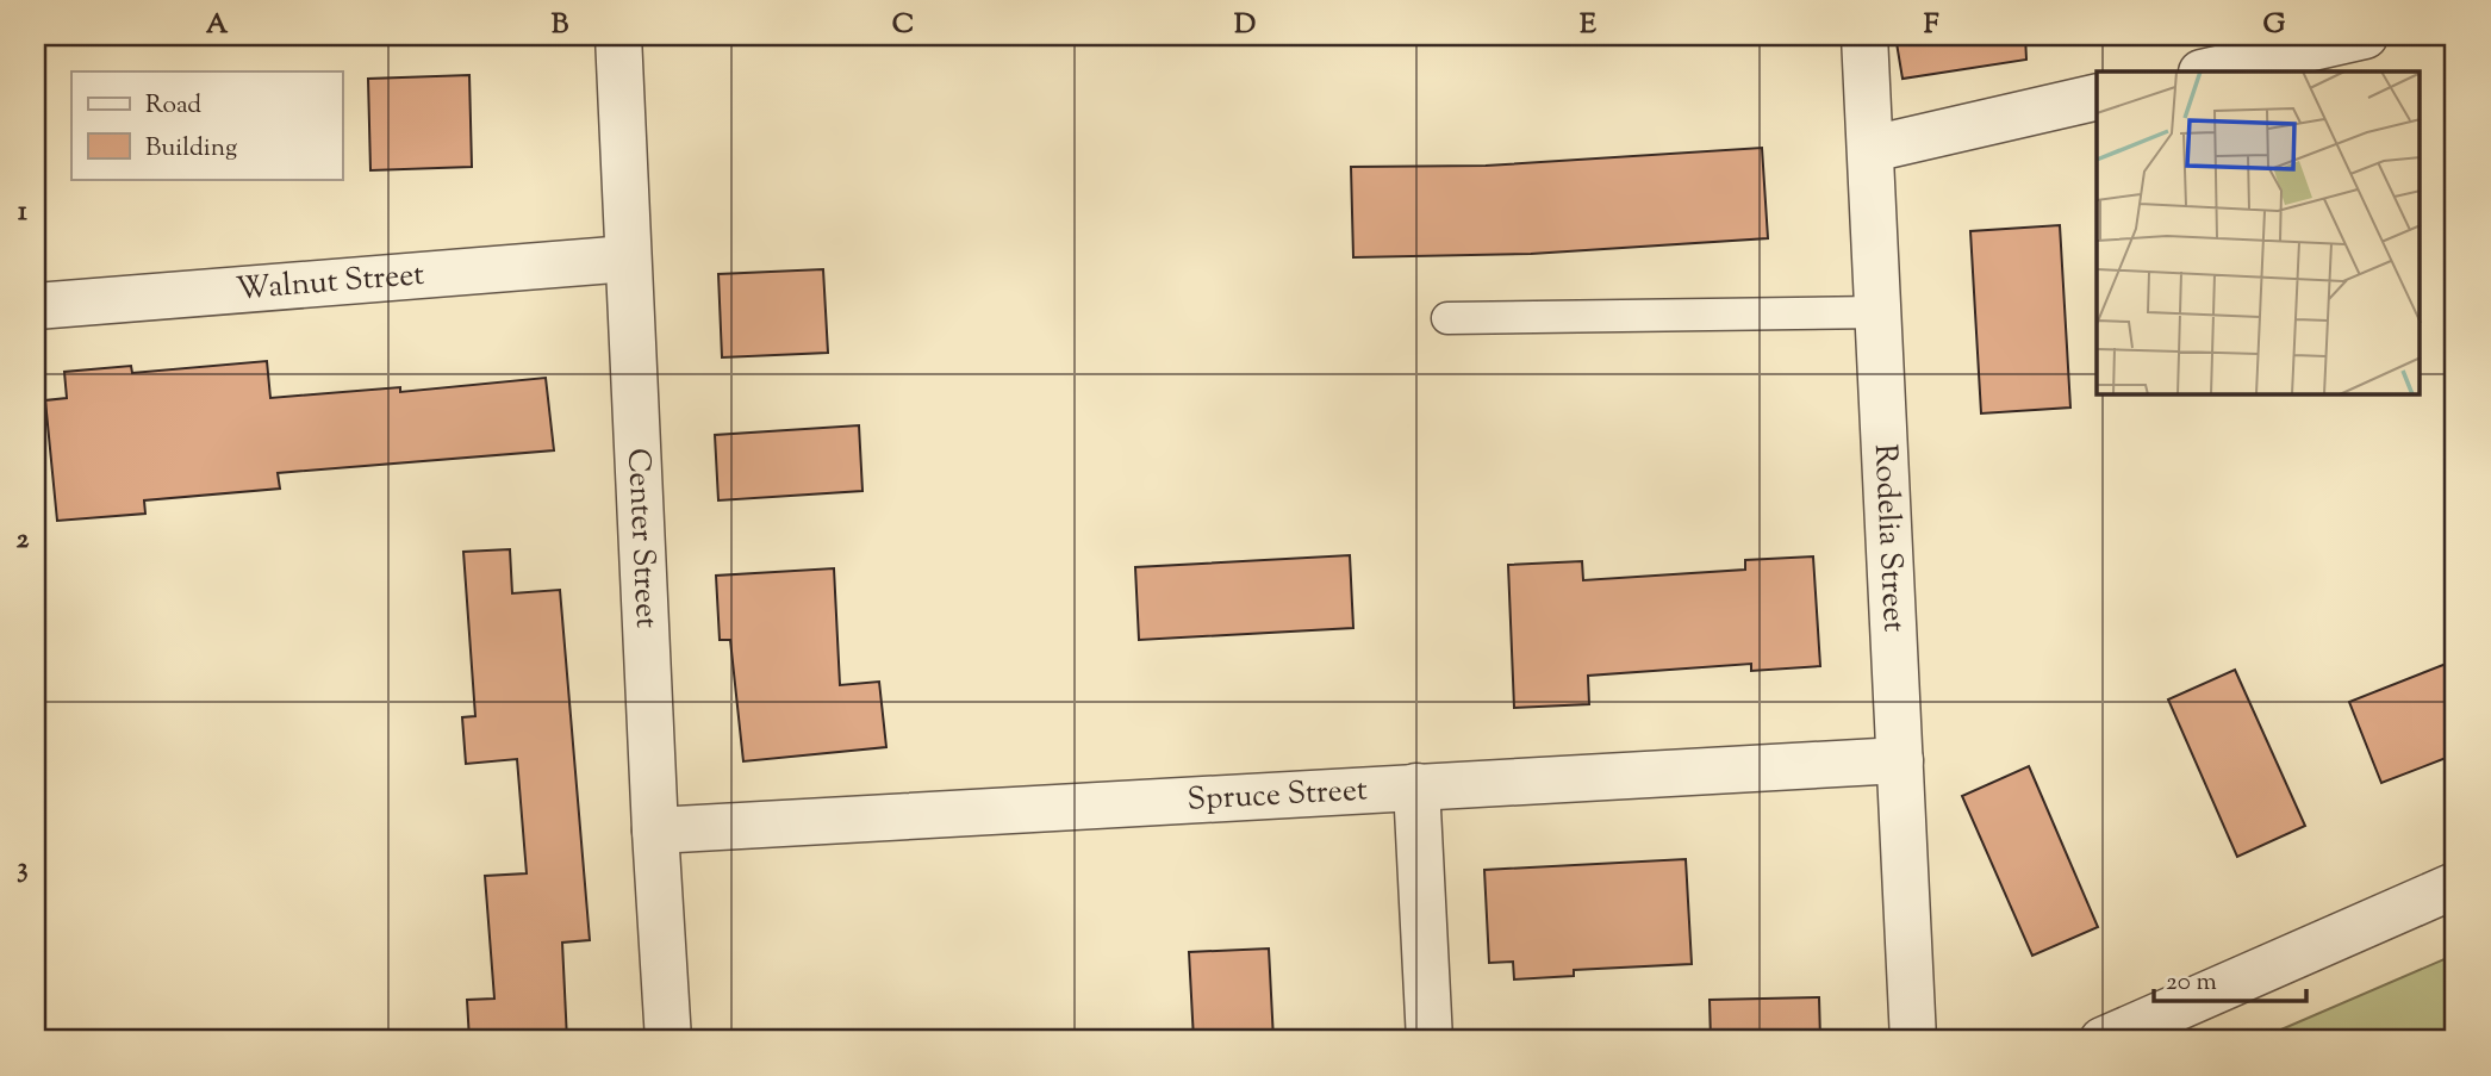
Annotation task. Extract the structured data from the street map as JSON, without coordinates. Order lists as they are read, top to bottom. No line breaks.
{"streets":{"street":["Walnut Street","Rodelia Street","Center Street","Spruce Street"]},"crossings":[["Walnut Street","Center Street"],["Rodelia Street","Spruce Street"],["Center Street","Spruce Street"]],"legend":["Road","Building"],"scale_bar":"20 m","grid":{"columns":["A","B","C","D","E","F","G"],"rows":["1","2","3"]}}
